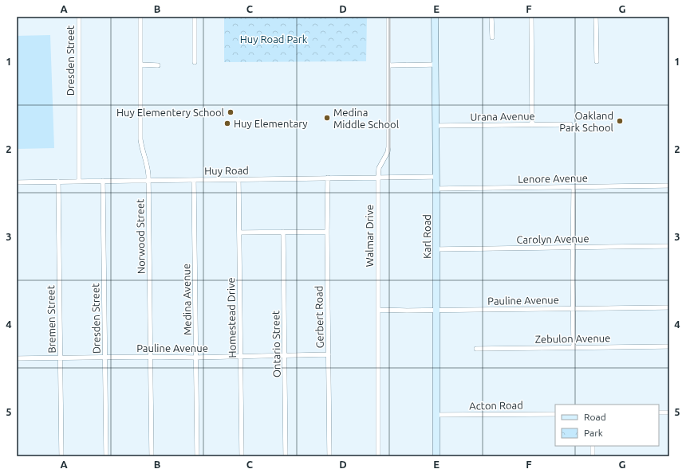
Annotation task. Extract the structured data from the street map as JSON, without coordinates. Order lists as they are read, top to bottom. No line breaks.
{"streets":{"main road":["Karl Road"],"street":["Dresden Street","Urana Avenue","Huy Road","Lenore Avenue","Walmar Drive","Norwood Street","Carolyn Avenue","Medina Avenue","Pauline Avenue","Gerbert Road","Homestead Drive","Bremen Street","Zebulon Avenue","Ontario Street","Acton Road"]},"crossings":[["Dresden Street","Huy Road"],["Dresden Street","Pauline Avenue"],["Urana Avenue","Karl Road"],["Huy Road","Walmar Drive"],["Huy Road","Norwood Street"],["Huy Road","Karl Road"],["Huy Road","Medina Avenue"],["Huy Road","Gerbert Road"],["Huy Road","Homestead Drive"],["Huy Road","Bremen Street"],["Lenore Avenue","Karl Road"],["Walmar Drive","Pauline Avenue"],["Norwood Street","Pauline Avenue"],["Karl Road","Carolyn Avenue"],["Karl Road","Pauline Avenue"],["Karl Road","Acton Road"],["Medina Avenue","Pauline Avenue"],["Pauline Avenue","Gerbert Road"],["Pauline Avenue","Homestead Drive"],["Pauline Avenue","Bremen Street"],["Pauline Avenue","Ontario Street"]],"parks":["Huy Road Park"],"places":["Huy Elementery School","Medina Middle School","Oakland Park School","Huy Elementary"],"legend":["Road","Park"],"grid":{"columns":["A","B","C","D","E","F","G"],"rows":["1","2","3","4","5"]}}
